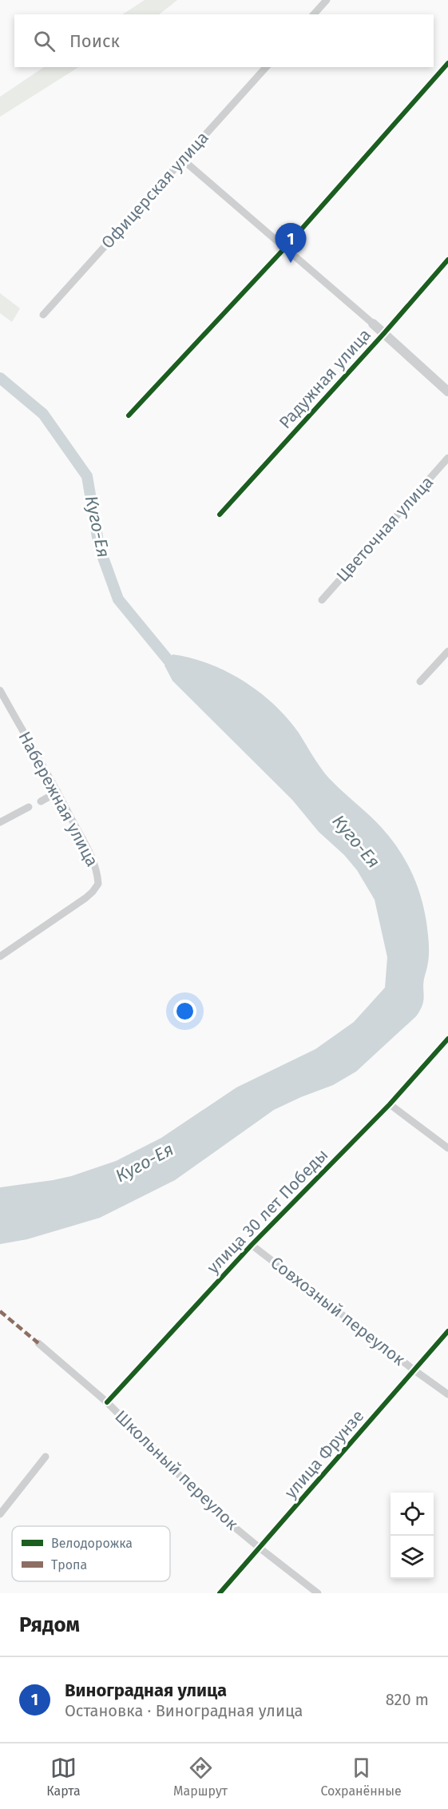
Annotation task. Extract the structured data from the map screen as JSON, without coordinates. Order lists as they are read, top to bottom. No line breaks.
{"streets":{"street":["Офицерская улица","Радужная улица","Цветочная улица","Набережная улица","улица 30 лет Победы","Совхозный переулок","улица Фрунзе","Школьный переулок"]},"crossings":[["улица 30 лет Победы","Совхозный переулок"],["улица 30 лет Победы","Школьный переулок"],["Совхозный переулок","улица Фрунзе"],["улица Фрунзе","Школьный переулок"]],"water":["Куго-Ея"],"legend":["Велодорожка","Тропа"],"page":{"search":"Поиск","pins":"1","heading":"Рядом","list":[{"mark":"1","name":"Виноградная улица","note":"Остановка · Виноградная улица","value":"820 m"}],"nav":["Карта","Маршрут","Сохранённые"]}}
